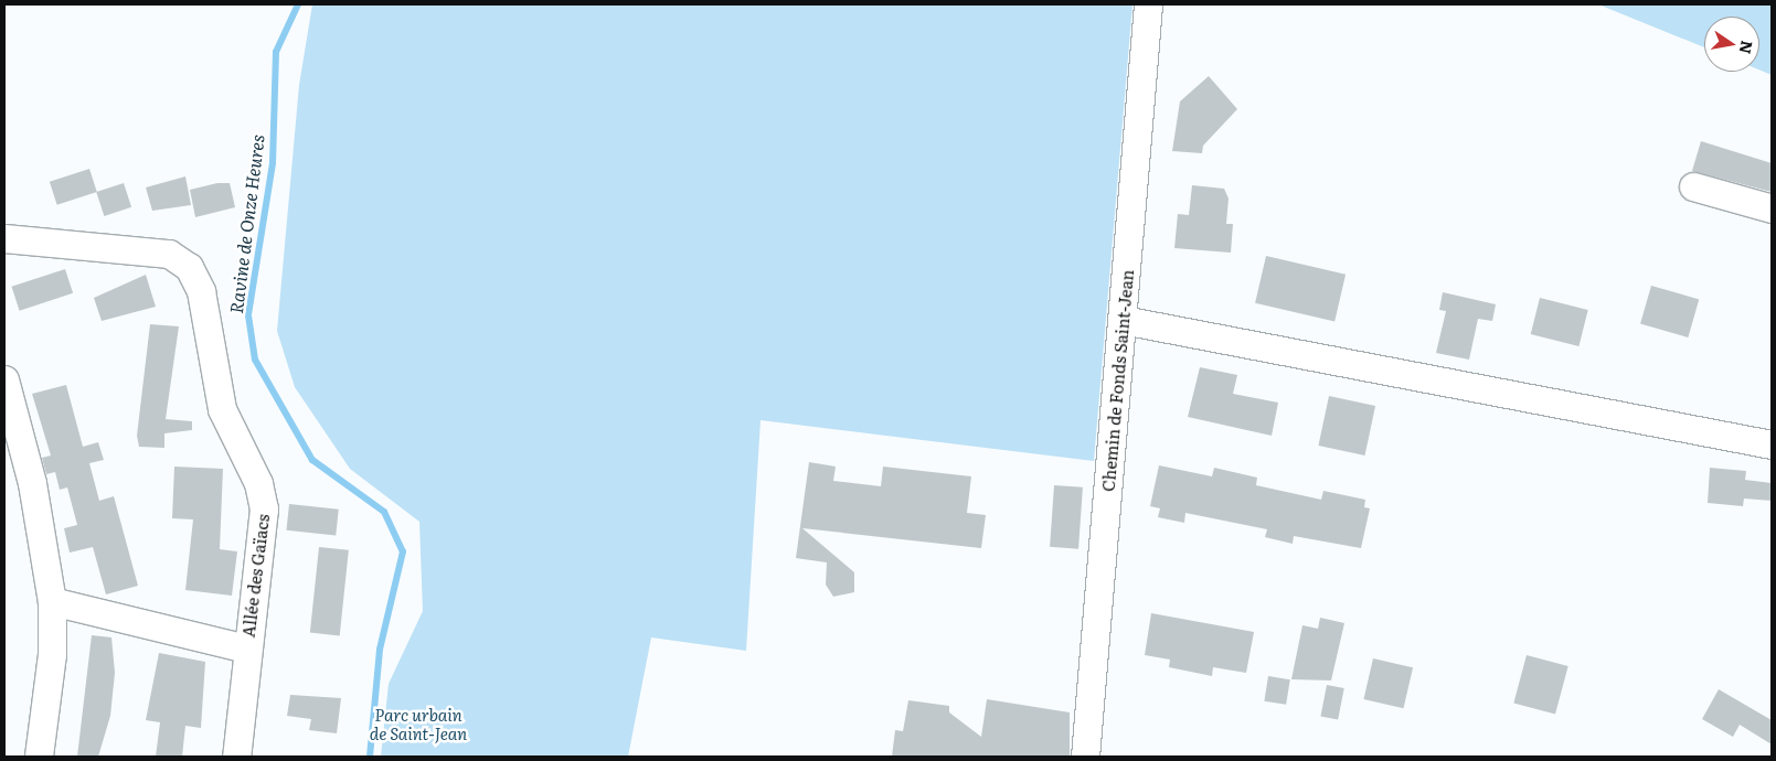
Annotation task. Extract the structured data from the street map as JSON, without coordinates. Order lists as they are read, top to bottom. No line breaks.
{"streets":{"street":["Chemin de Fonds Saint-Jean","Allée des Gaïacs"]},"water":["Ravine de Onze Heures"],"parks":["Parc urbain de Saint-Jean"],"north":"right"}
